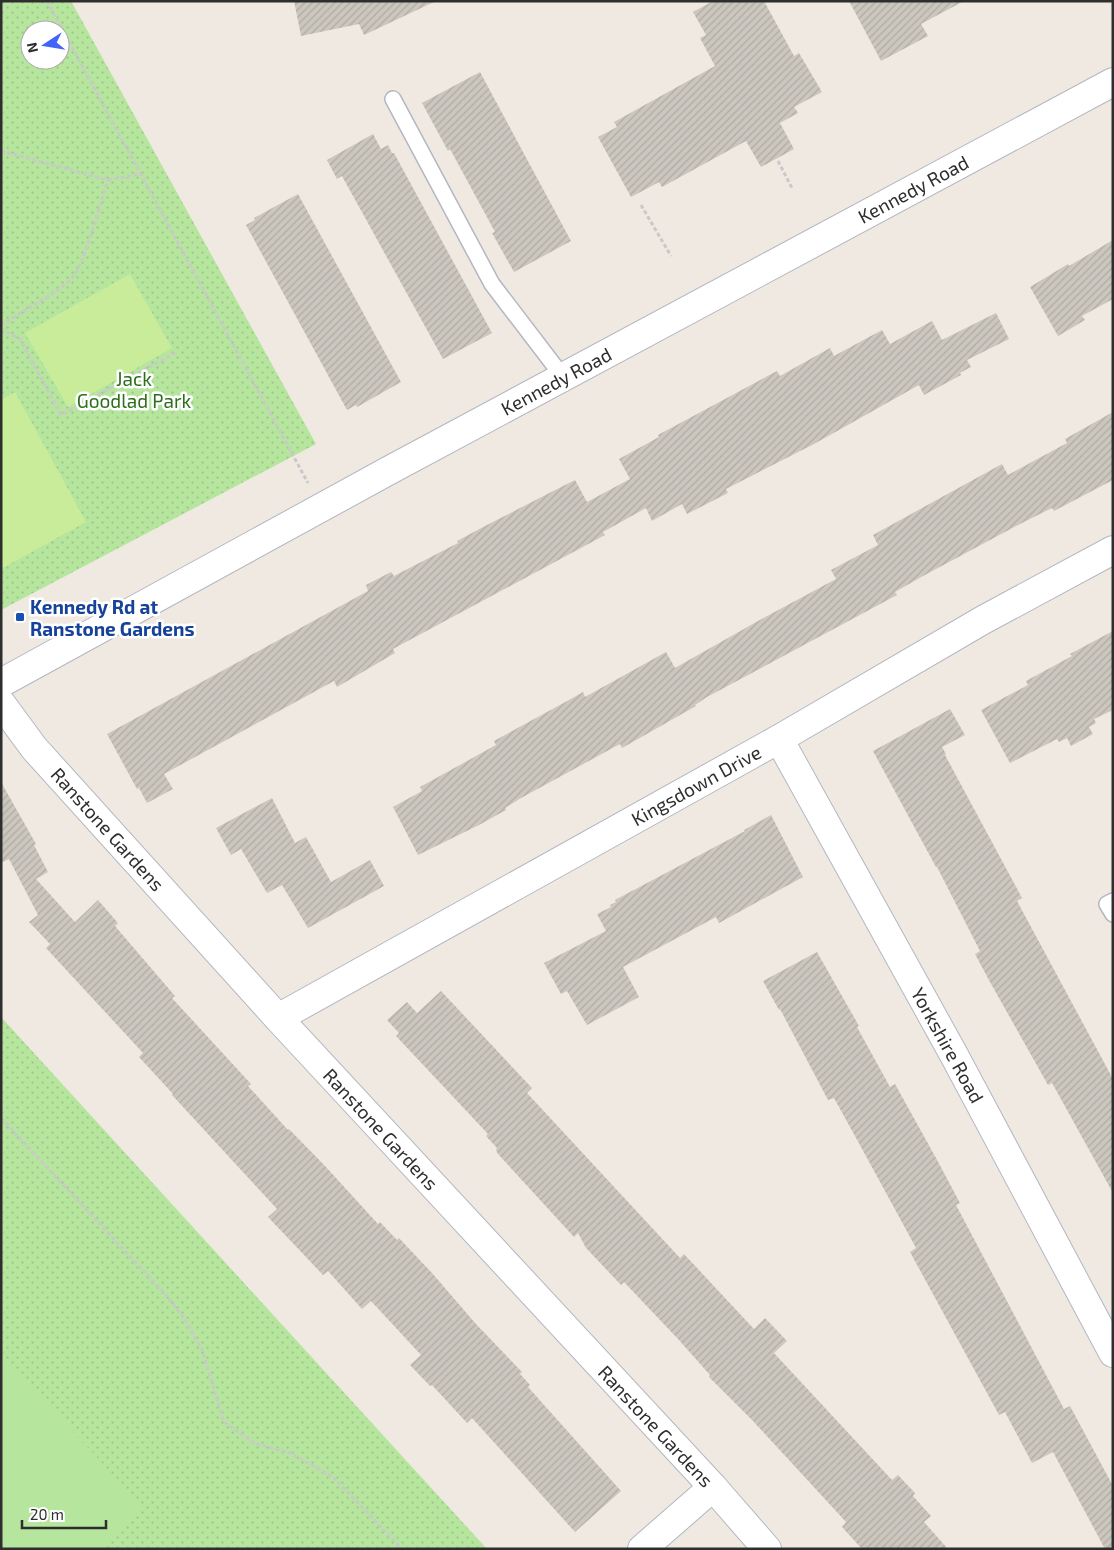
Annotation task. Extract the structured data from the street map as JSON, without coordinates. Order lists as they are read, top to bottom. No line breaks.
{"streets":{"street":["Kennedy Road","Kingsdown Drive","Ranstone Gardens","Yorkshire Road"]},"crossings":[["Kingsdown Drive","Ranstone Gardens"],["Kingsdown Drive","Yorkshire Road"]],"parks":["Jack Goodlad Park"],"places":{"transit":["Kennedy Rd at Ranstone Gardens"]},"scale_bar":"20 m","north":"left"}
